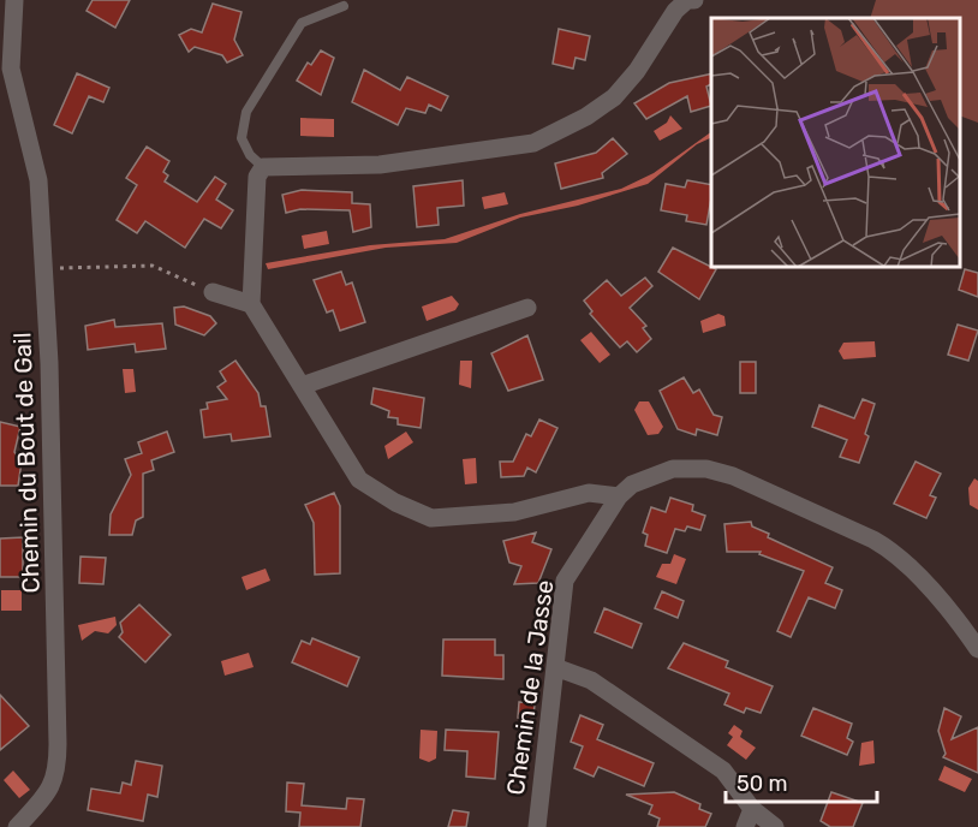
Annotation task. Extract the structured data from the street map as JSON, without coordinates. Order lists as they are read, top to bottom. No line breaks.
{"streets":{"street":["Chemin du Bout de Gail","Chemin de la Jasse"]},"scale_bar":"50 m"}
